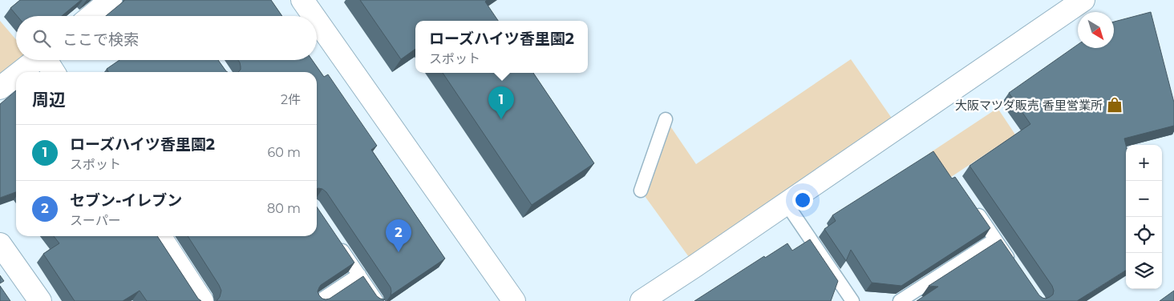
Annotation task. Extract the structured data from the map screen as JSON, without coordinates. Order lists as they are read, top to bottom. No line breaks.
{"places":{"shop":["大阪マツダ販売 香里営業所"]},"north":"bottom right","page":{"search":"ここで検索","popup":["ローズハイツ香里園2","スポット"],"heading":["周辺","2件"],"pins":["1","2"],"list":[{"mark":"1","name":"ローズハイツ香里園2","note":"スポット","value":"60 m"},{"mark":"2","name":"セブン-イレブン","note":"スーパー","value":"80 m"}],"map_buttons":["+","−"]}}
